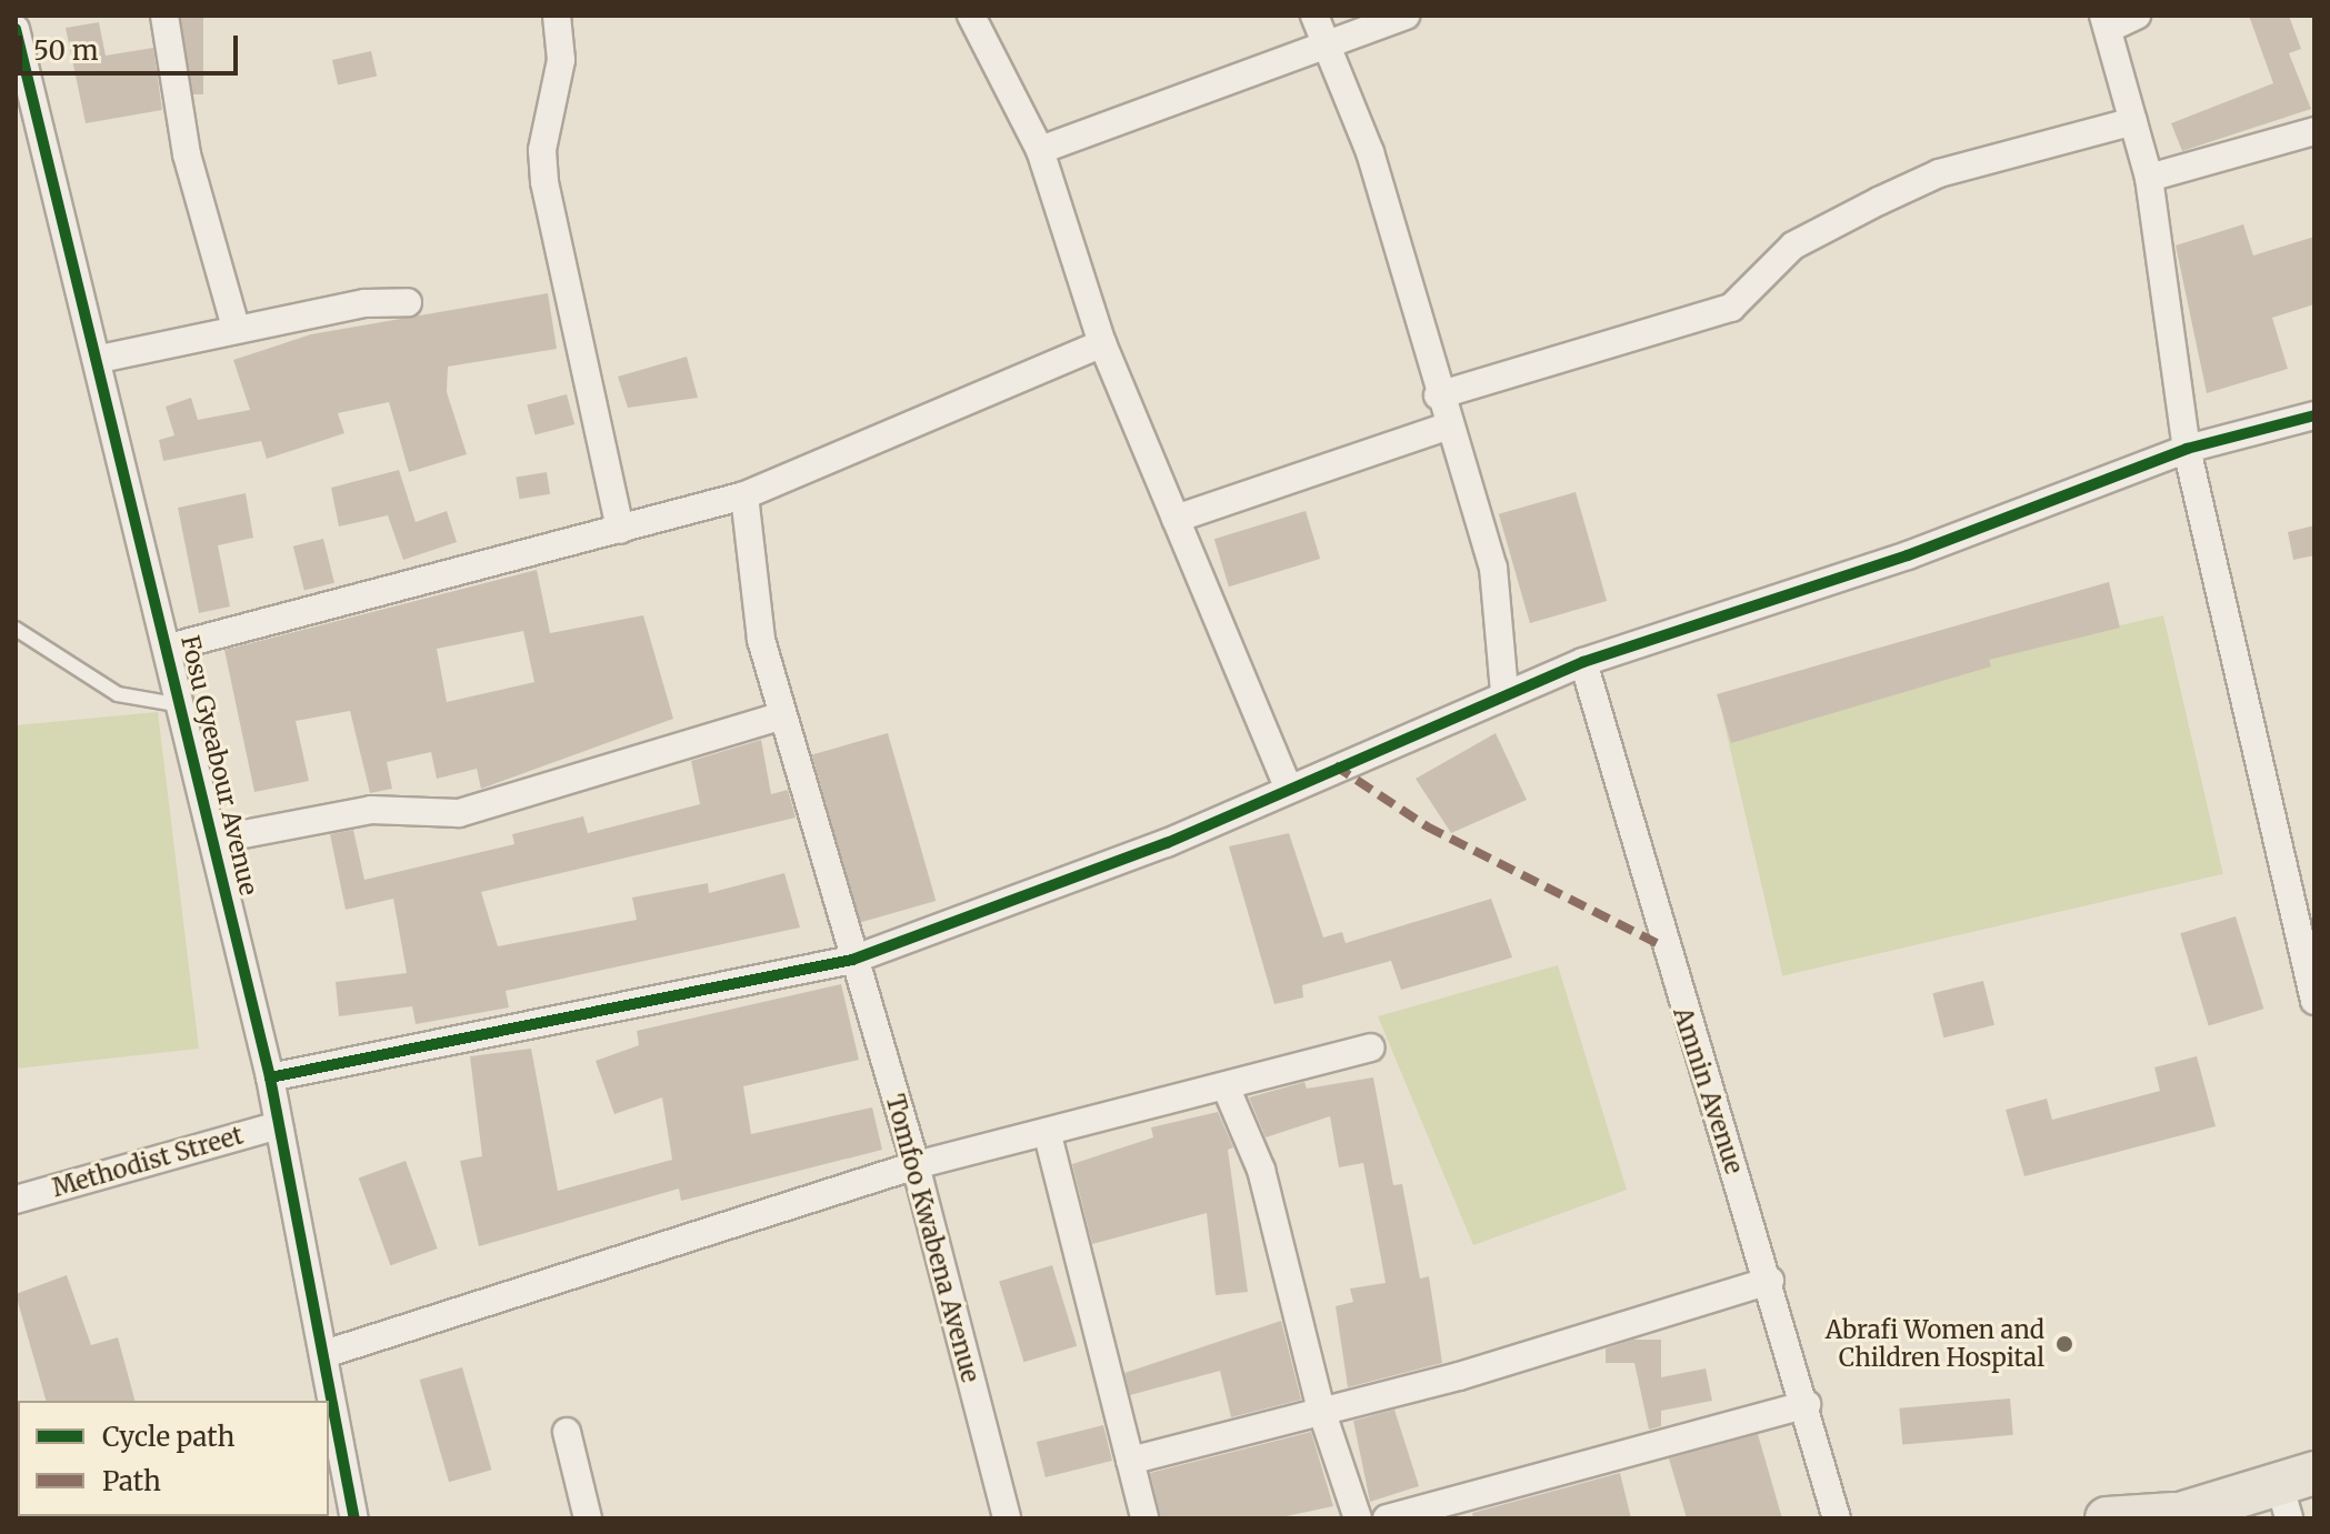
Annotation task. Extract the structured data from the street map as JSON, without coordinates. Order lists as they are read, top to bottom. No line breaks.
{"streets":{"street":["Fosu Gyeabour Avenue","Amnin Avenue","Methodist Street","Tomfoo Kwabena Avenue"]},"crossings":[["Fosu Gyeabour Avenue","Methodist Street"]],"places":["Abrafi Women and Children Hospital"],"legend":["Cycle path","Path"],"scale_bar":"50 m"}
